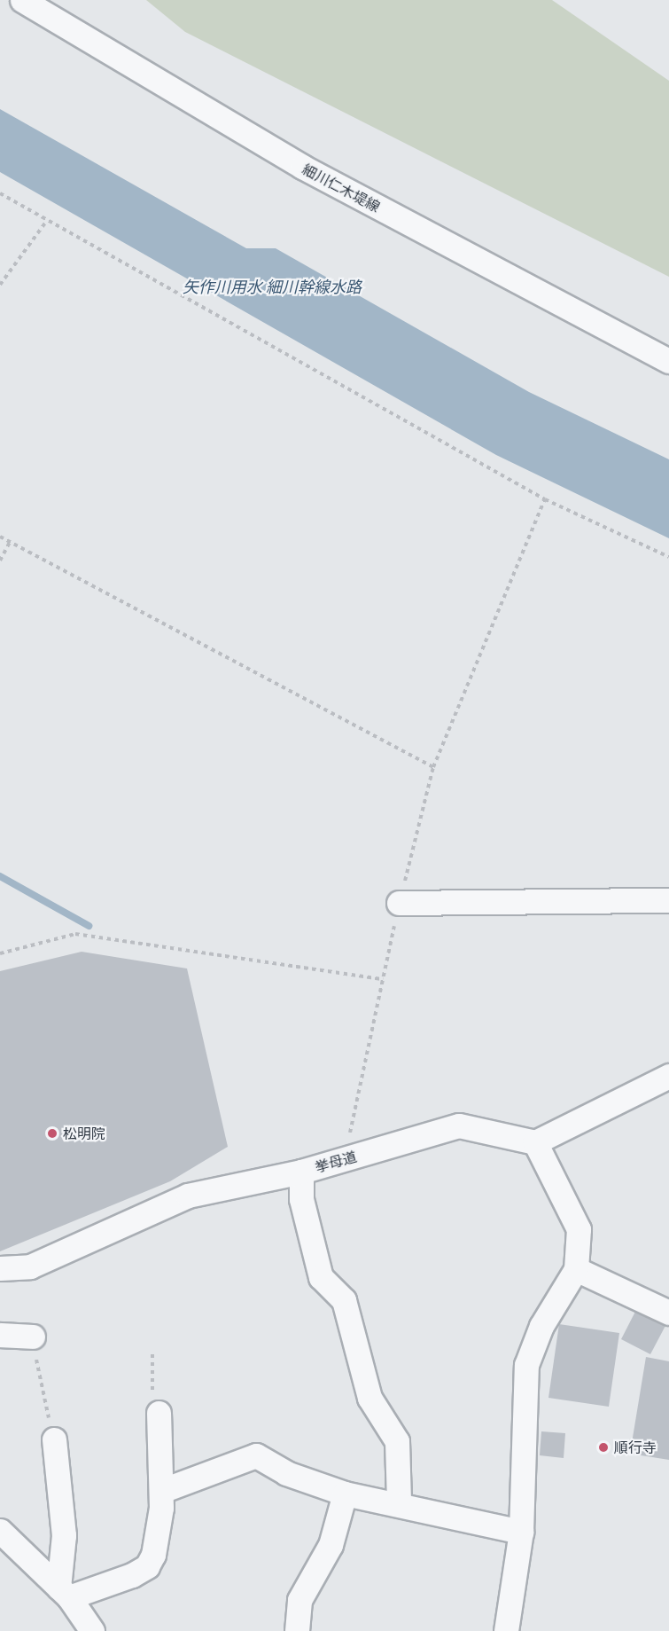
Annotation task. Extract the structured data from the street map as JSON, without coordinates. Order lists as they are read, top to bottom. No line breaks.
{"streets":{"street":["細川仁木堤線","挙母道"]},"water":["矢作川用水 細川幹線水路"],"places":["松明院","順行寺"]}
